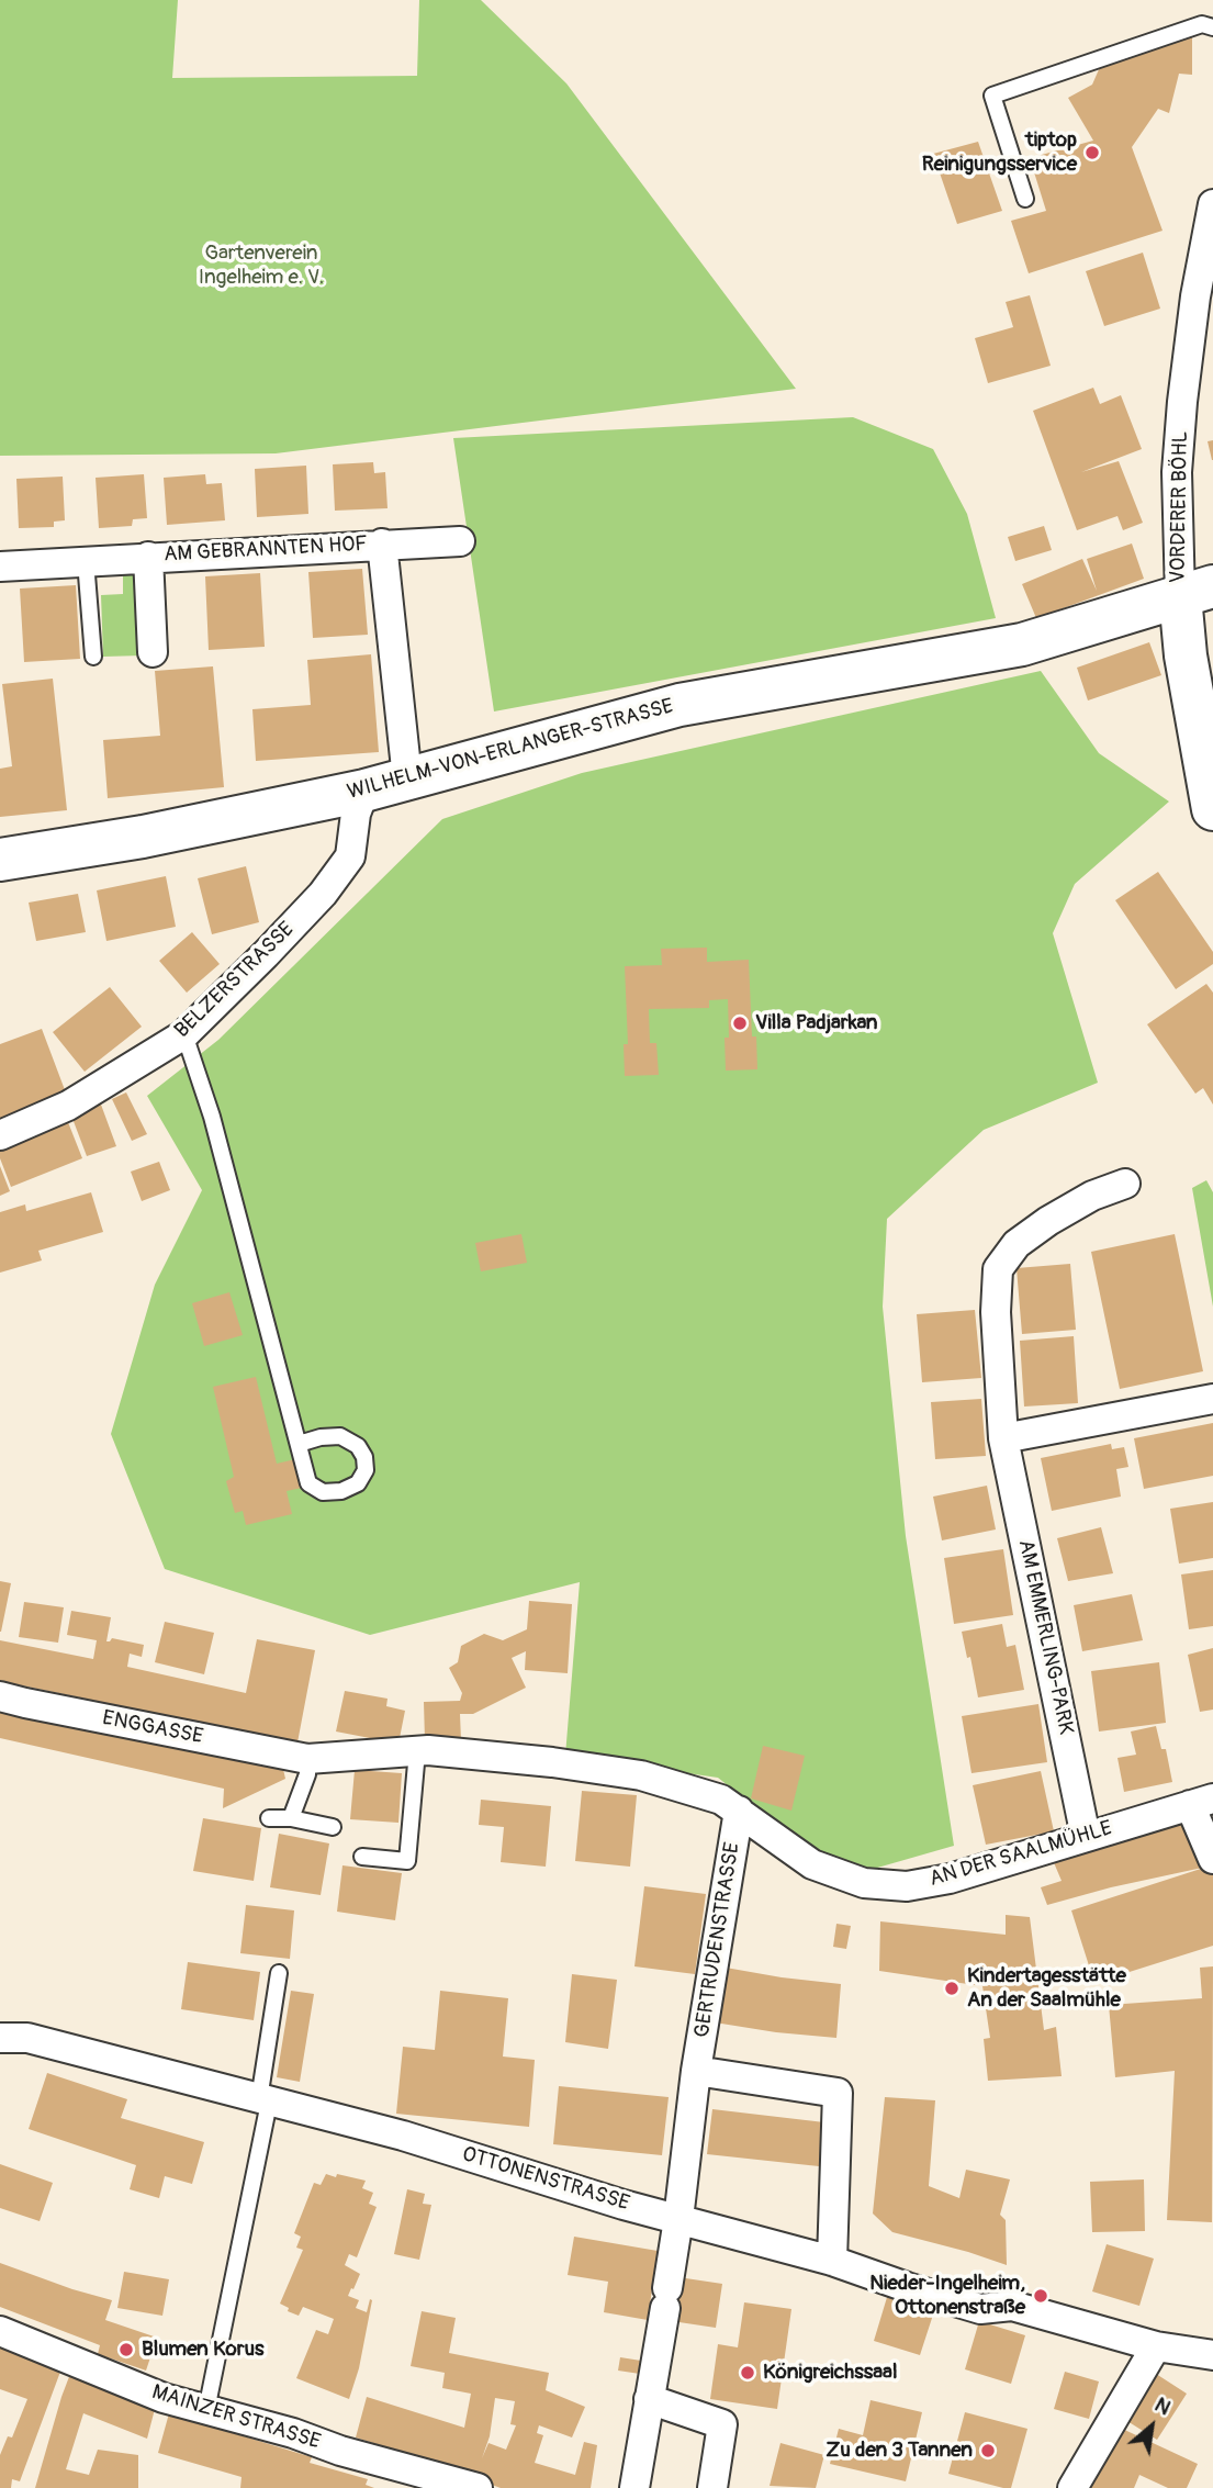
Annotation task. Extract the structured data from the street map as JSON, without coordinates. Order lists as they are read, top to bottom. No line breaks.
{"streets":{"main road":["VORDERER BÖHL","WILHELM-VON-ERLANGER-STRASSE"],"street":["AM GEBRANNTEN HOF","BELZERSTRASSE","AM EMMERLING-PARK","ENGGASSE","AN DER SAALMÜHLE","GERTRUDENSTRASSE","OTTONENSTRASSE","MAINZER STRASSE"]},"crossings":[["VORDERER BÖHL","WILHELM-VON-ERLANGER-STRASSE"],["AM GEBRANNTEN HOF","WILHELM-VON-ERLANGER-STRASSE"],["WILHELM-VON-ERLANGER-STRASSE","BELZERSTRASSE"],["AM EMMERLING-PARK","AN DER SAALMÜHLE"],["ENGGASSE","AN DER SAALMÜHLE"],["AN DER SAALMÜHLE","GERTRUDENSTRASSE"],["GERTRUDENSTRASSE","OTTONENSTRASSE"]],"parks":["Gartenverein Ingelheim e. V."],"places":["tiptop Reinigungsservice","Villa Padjarkan","Kindertagesstätte An der Saalmühle","Nieder-Ingelheim, Ottonenstraße","Blumen Korus","Königreichssaal","Zu den 3 Tannen"],"north":"top right"}
